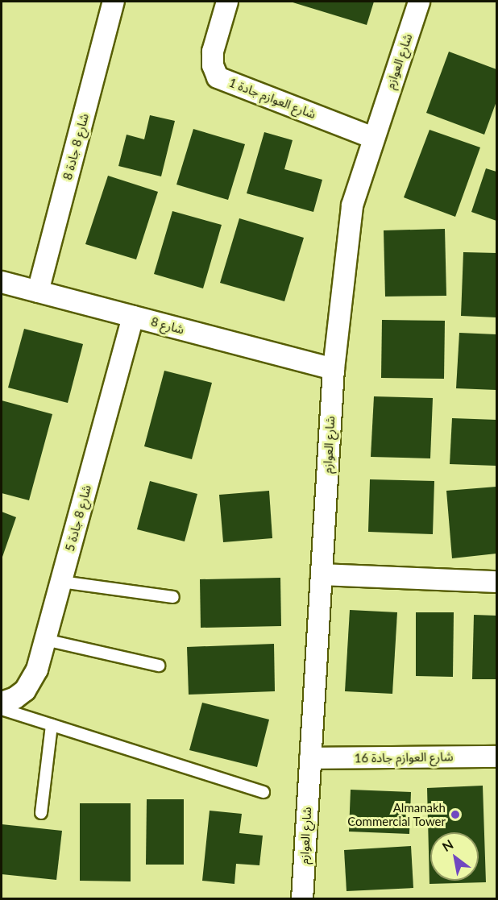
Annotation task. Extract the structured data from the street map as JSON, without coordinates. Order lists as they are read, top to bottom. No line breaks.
{"streets":{"street":["شارع العوازم","شارع العوازم جادة 1","شارع 8 جادة 8","شارع 8","شارع 8 جادة 5","شارع العوازم جادة 16"]},"crossings":[["شارع العوازم","شارع العوازم جادة 1"],["شارع العوازم","شارع 8"],["شارع العوازم","شارع العوازم جادة 16"],["شارع 8 جادة 8","شارع 8"],["شارع 8","شارع 8 جادة 5"]],"places":["Almanakh Commercial Tower"],"north":"top left"}
